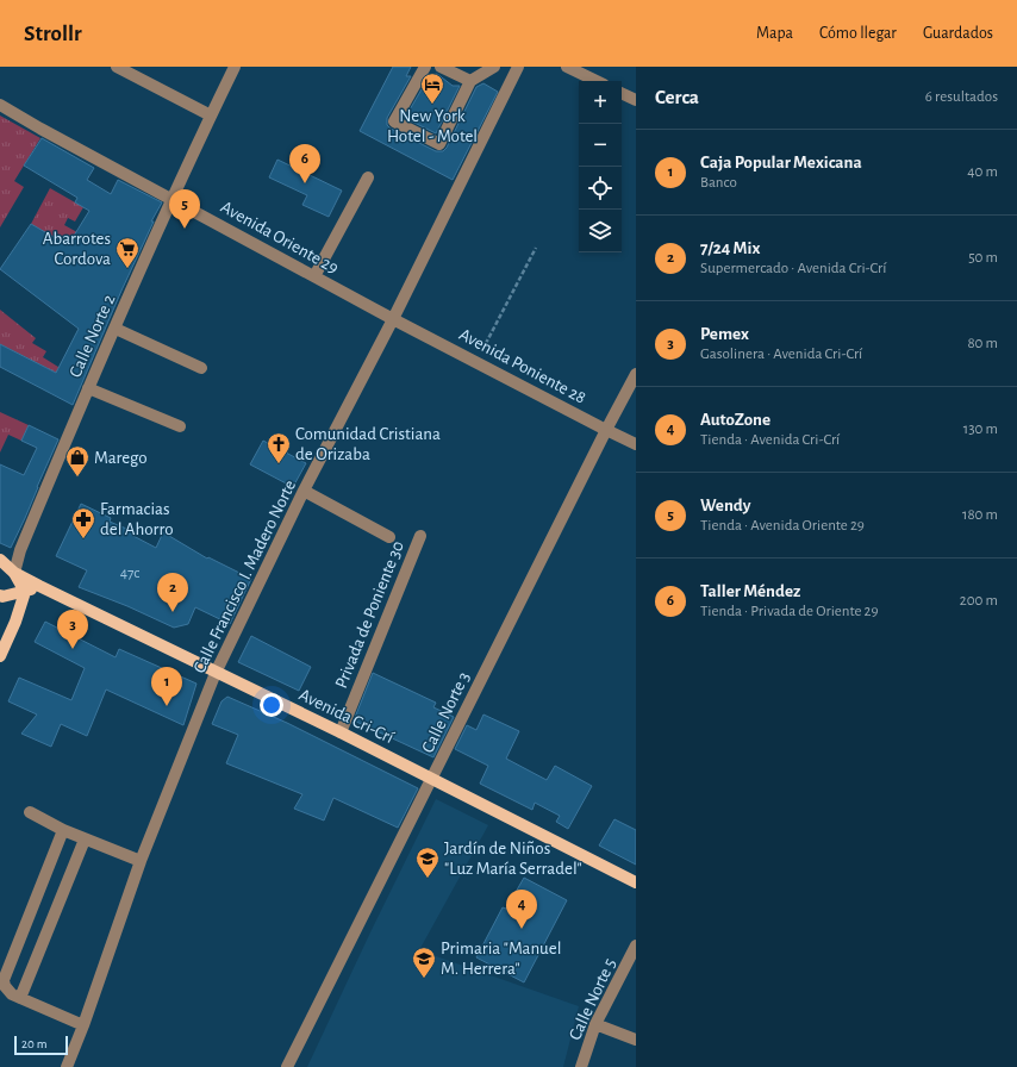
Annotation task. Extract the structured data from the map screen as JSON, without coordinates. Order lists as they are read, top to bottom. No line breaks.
{"streets":{"main road":["Avenida Cri-Crí"],"street":["Avenida Oriente 29","Calle Norte 2","Avenida Poniente 28","Calle Francisco I. Madero Norte","Privada de Poniente 30","Calle Norte 3","Calle Norte 5"]},"crossings":[["Avenida Oriente 29","Calle Norte 2"],["Avenida Oriente 29","Avenida Poniente 28"],["Avenida Oriente 29","Calle Francisco I. Madero Norte"],["Calle Norte 2","Avenida Cri-Crí"],["Avenida Poniente 28","Calle Francisco I. Madero Norte"],["Avenida Poniente 28","Calle Norte 3"],["Calle Francisco I. Madero Norte","Avenida Cri-Crí"],["Privada de Poniente 30","Avenida Cri-Crí"],["Calle Norte 3","Avenida Cri-Crí"]],"places":{"hotel":["New York Hotel - Motel"],"supermarket":["Abarrotes Cordova"],"church":["Comunidad Cristiana de Orizaba"],"shop":["Marego"],"pharmacy":["Farmacias del Ahorro"],"school or university":["Jardín de Niños \"Luz María Serradel\"","Primaria \"Manuel M. Herrera\""]},"house_numbers":["47c"],"scale_bar":"20 m","page":{"header":"Strollr","nav":["Mapa","Cómo llegar","Guardados"],"heading":["Cerca","6 resultados"],"map_buttons":["+","−"],"list":[{"mark":"1","name":"Caja Popular Mexicana","note":"Banco","value":"40 m"},{"mark":"2","name":"7/24 Mix","note":"Supermercado · Avenida Cri-Crí","value":"50 m"},{"mark":"3","name":"Pemex","note":"Gasolinera · Avenida Cri-Crí","value":"80 m"},{"mark":"4","name":"AutoZone","note":"Tienda · Avenida Cri-Crí","value":"130 m"},{"mark":"5","name":"Wendy","note":"Tienda · Avenida Oriente 29","value":"180 m"},{"mark":"6","name":"Taller Méndez","note":"Tienda · Privada de Oriente 29","value":"200 m"}],"pins":["6","5","2","3","1","4"],"scale":"20 m"}}
